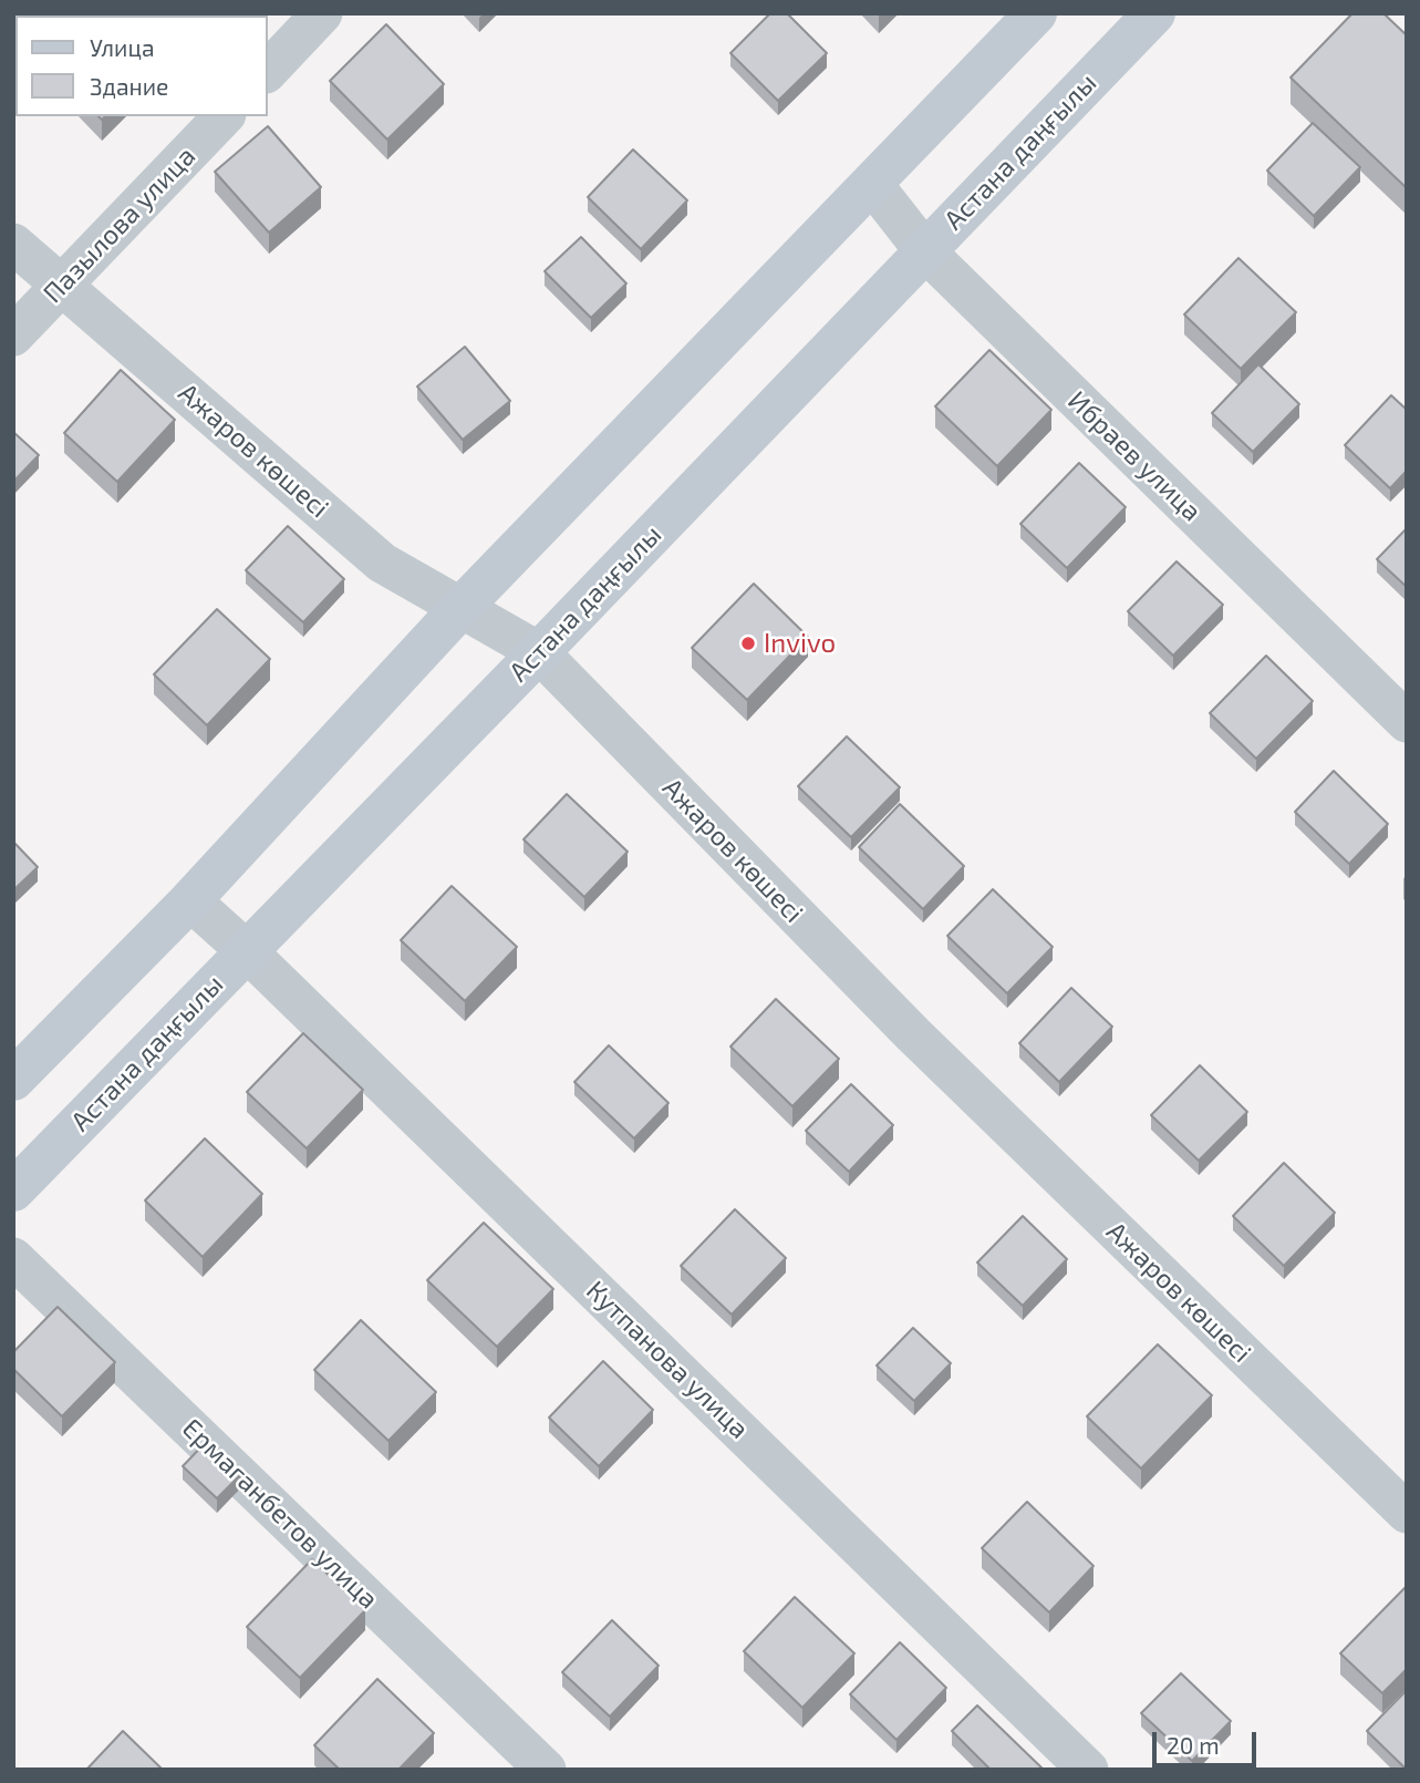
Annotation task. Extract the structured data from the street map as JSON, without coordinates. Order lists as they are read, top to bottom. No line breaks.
{"streets":{"street":["Астана даңғылы","Пазылова улица","Ажаров көшесі","Ибраев улица","Кутпанова улица","Ермаганбетов улица"]},"crossings":[["Астана даңғылы","Ажаров көшесі"],["Астана даңғылы","Ибраев улица"],["Астана даңғылы","Кутпанова улица"],["Пазылова улица","Ажаров көшесі"]],"places":["Invivo"],"legend":["Улица","Здание"],"scale_bar":"20 m"}
